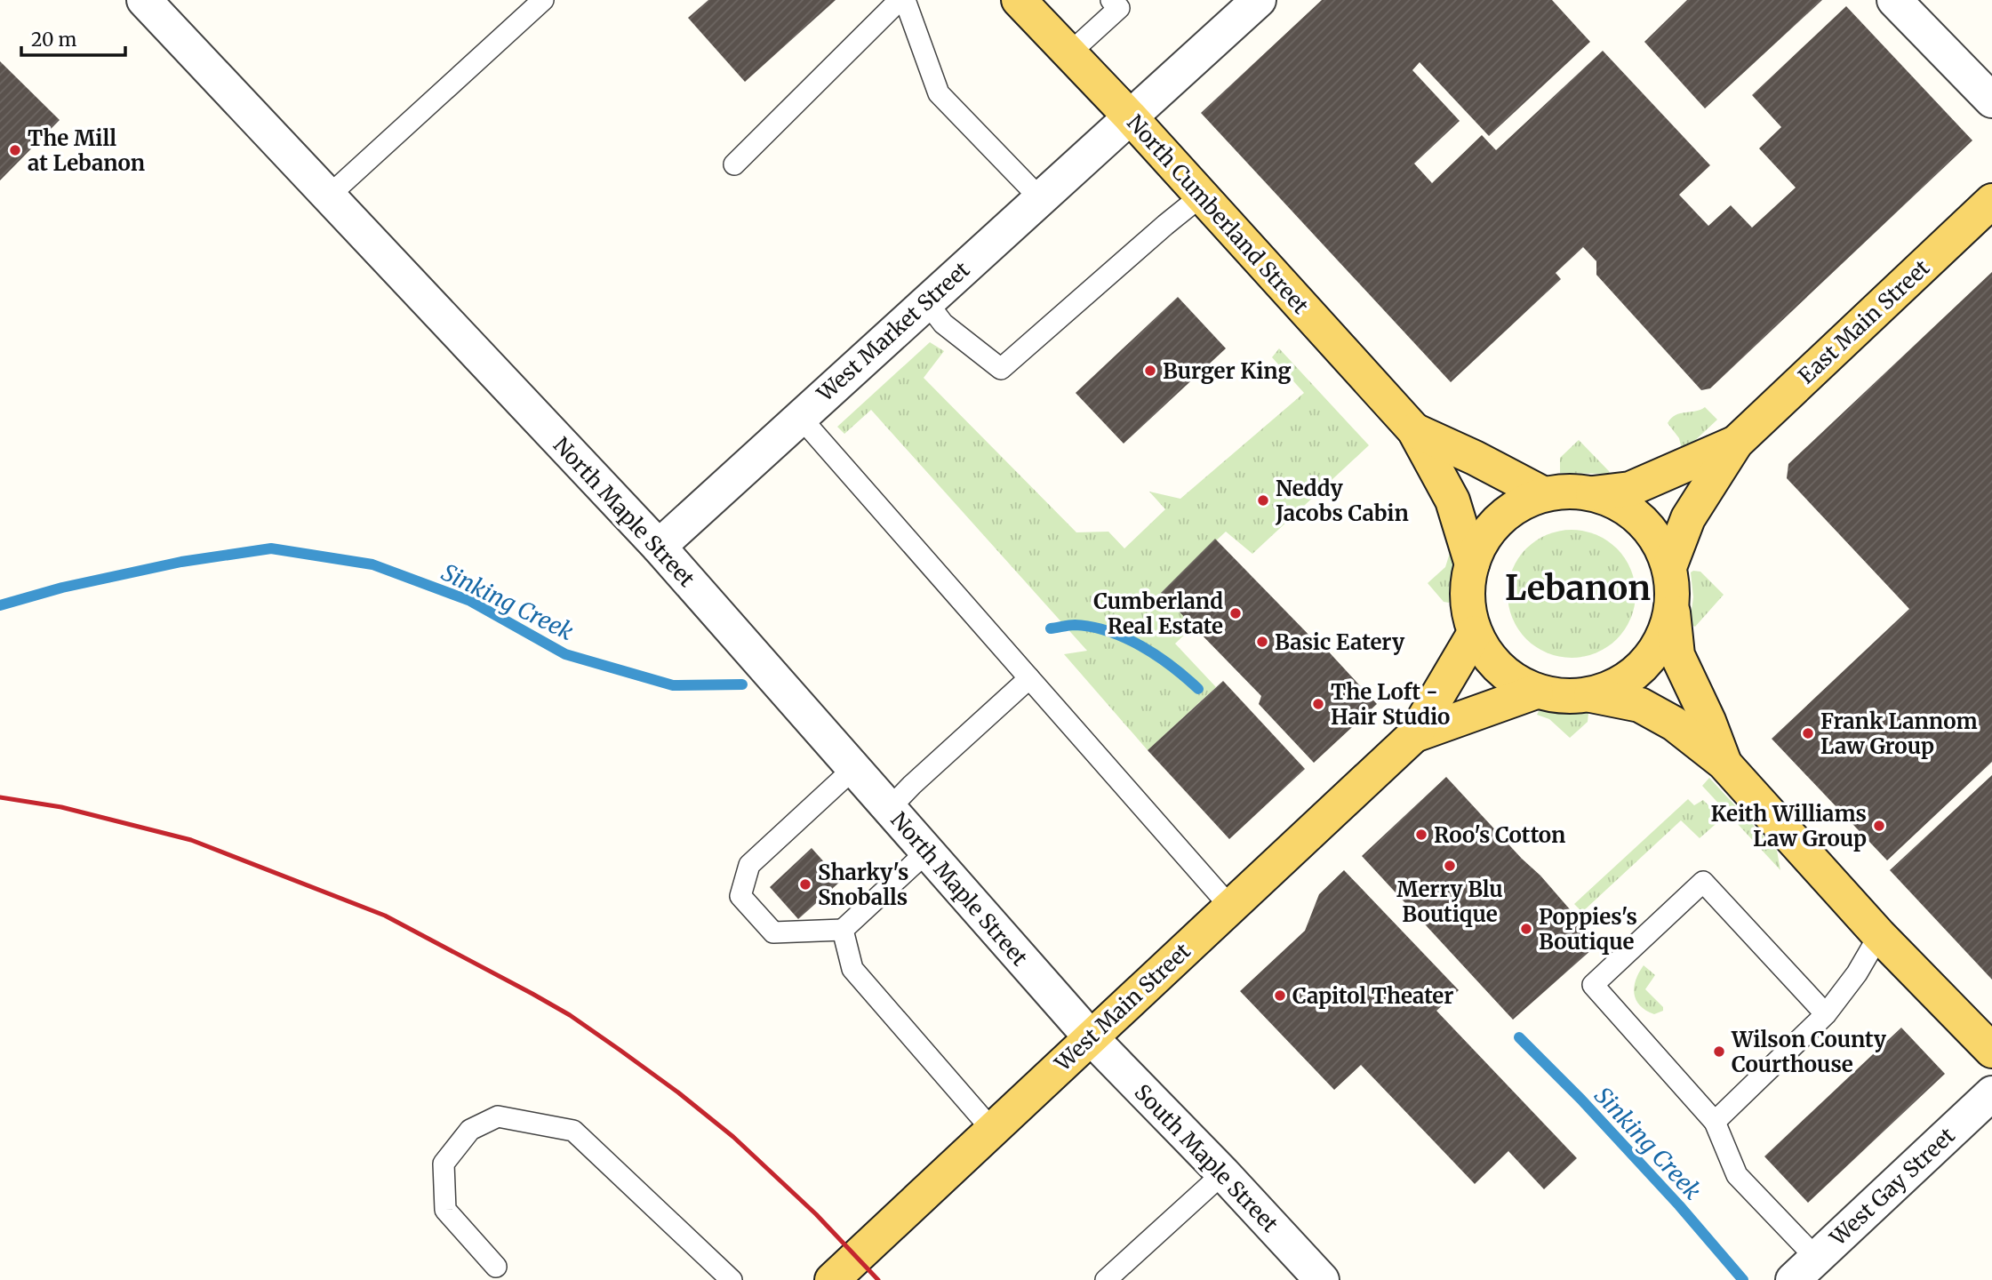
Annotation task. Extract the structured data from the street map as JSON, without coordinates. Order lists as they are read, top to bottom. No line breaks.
{"streets":{"main road":["North Cumberland Street","East Main Street","West Main Street"],"street":["West Market Street","North Maple Street","South Maple Street","West Gay Street"]},"crossings":[["North Cumberland Street","East Main Street"],["North Cumberland Street","West Market Street"],["North Cumberland Street","West Main Street"],["East Main Street","West Main Street"],["West Market Street","North Maple Street"],["North Maple Street","West Main Street"],["North Maple Street","South Maple Street"],["West Main Street","South Maple Street"]],"districts":["Lebanon"],"water":["Sinking Creek"],"places":["The Mill at Lebanon","Burger King","Neddy Jacobs Cabin","Cumberland Real Estate","Basic Eatery","The Loft - Hair Studio","Frank Lannom Law Group","Keith Williams Law Group","Roo's Cotton","Merry Blu Boutique","Sharky's Snoballs","Poppies's Boutique","Capitol Theater","Wilson County Courthouse"],"scale_bar":"20 m"}
